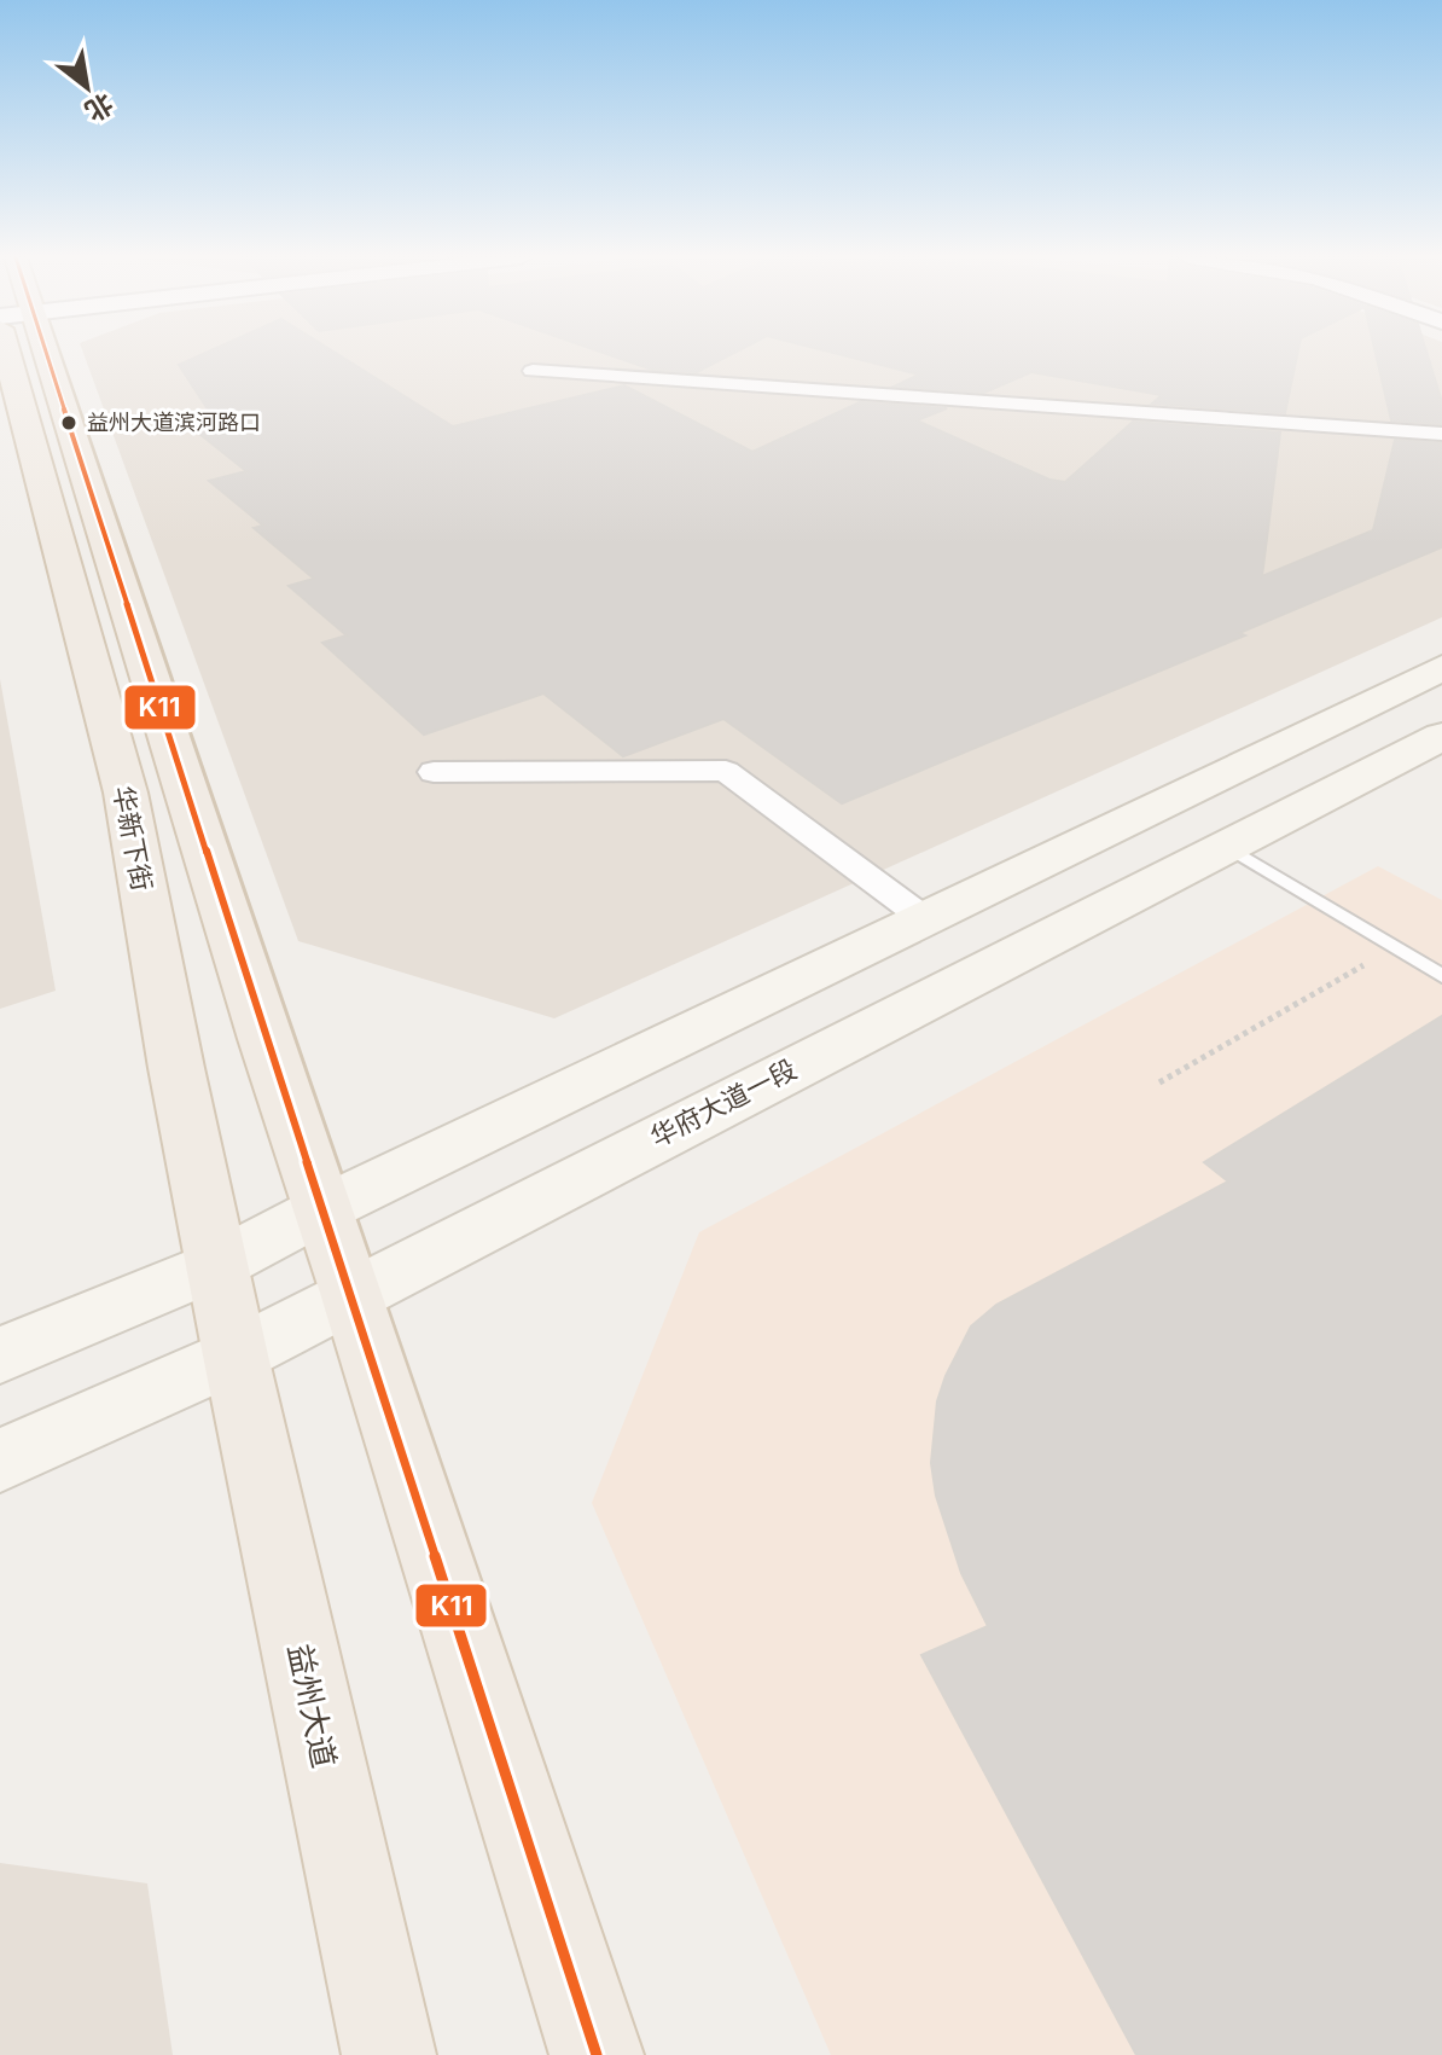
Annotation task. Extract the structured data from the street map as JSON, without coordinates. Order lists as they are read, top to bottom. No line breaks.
{"streets":{"main road":["华新下街","华府大道一段","益州大道"]},"crossings":[["华新下街","华府大道一段"],["华新下街","益州大道"],["华府大道一段","益州大道"]],"places":["益州大道滨河路口"],"lines":["transit line K11"],"north":"bottom right"}
